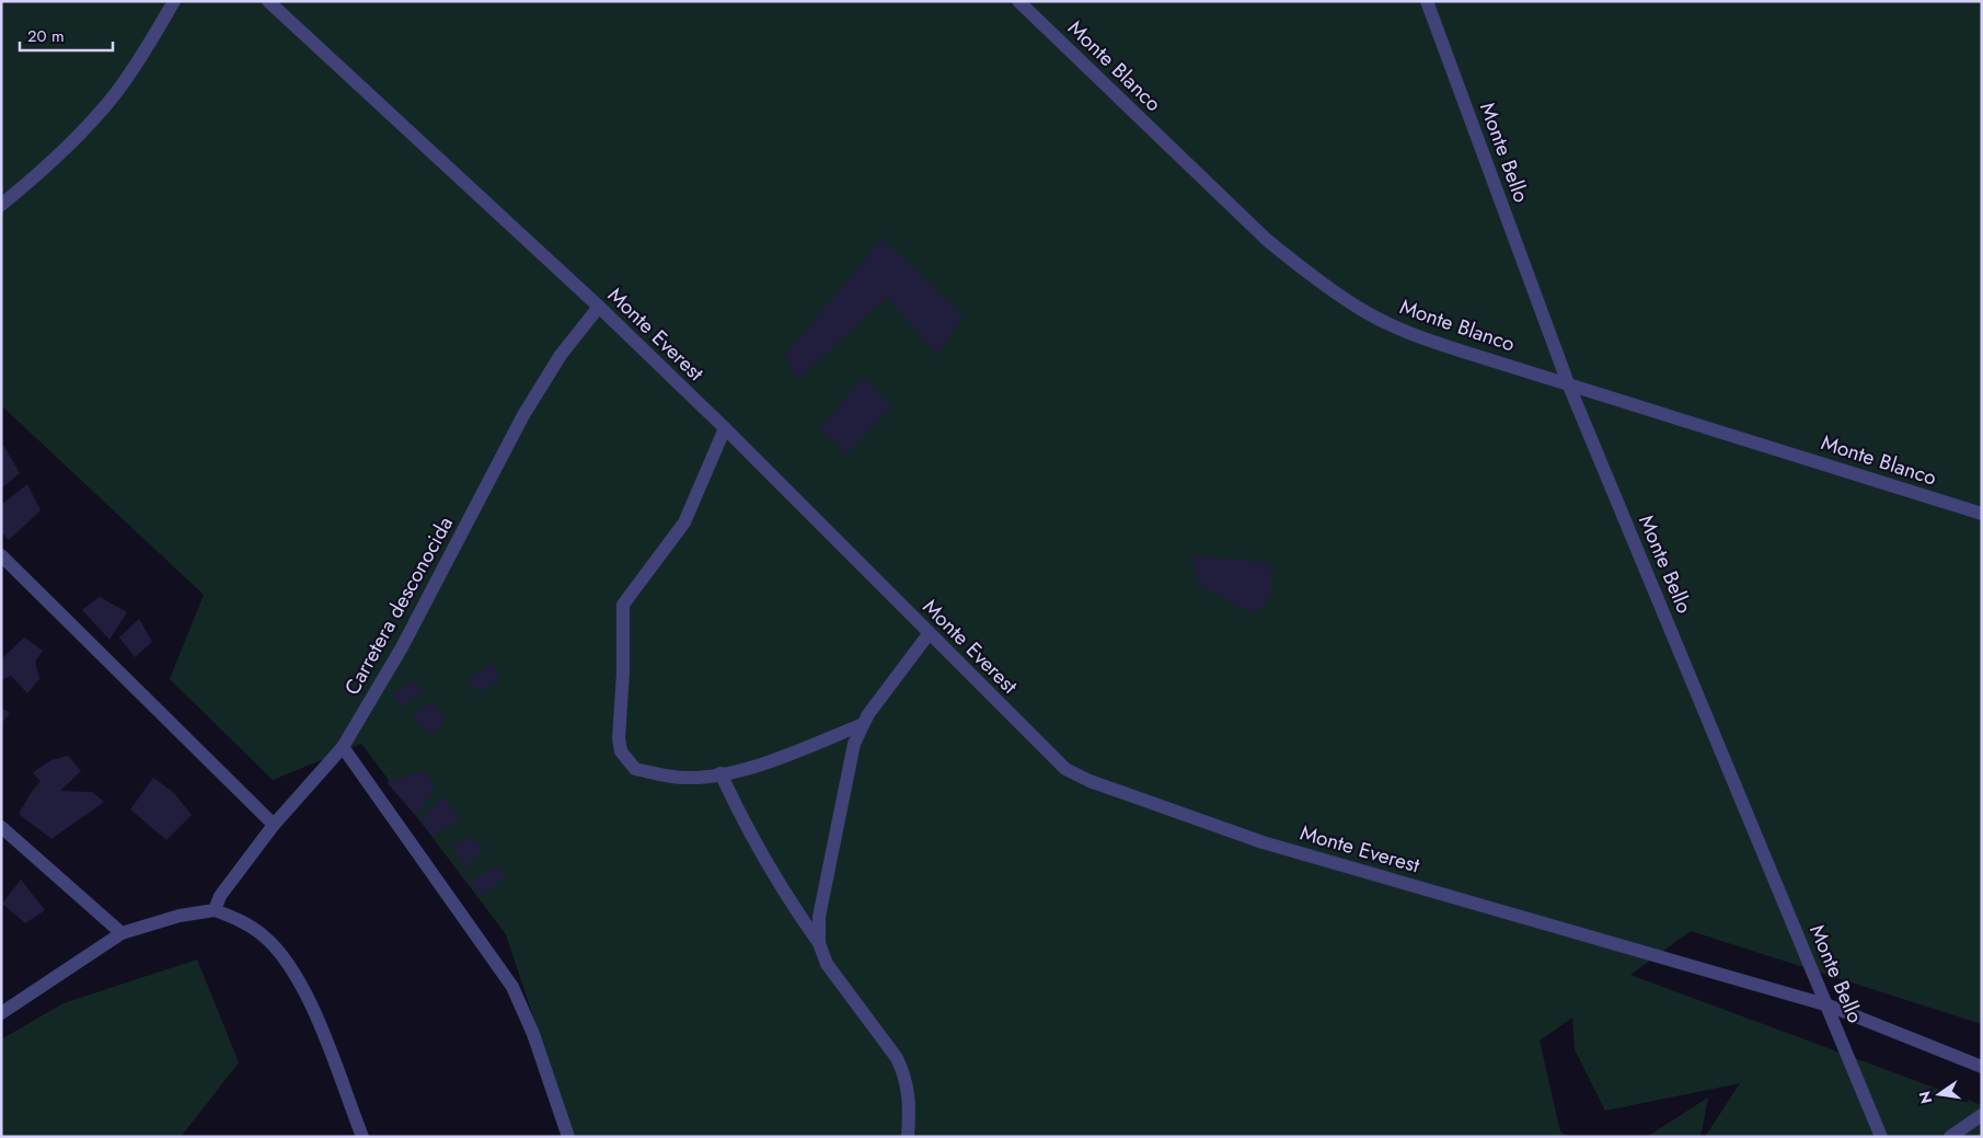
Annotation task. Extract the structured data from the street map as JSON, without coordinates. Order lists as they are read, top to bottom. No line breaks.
{"streets":{"street":["Monte Blanco","Monte Bello","Monte Everest","Carretera desconocida"]},"crossings":[["Monte Blanco","Monte Bello"],["Monte Bello","Monte Everest"],["Monte Everest","Carretera desconocida"]],"scale_bar":"20 m","north":"left"}
